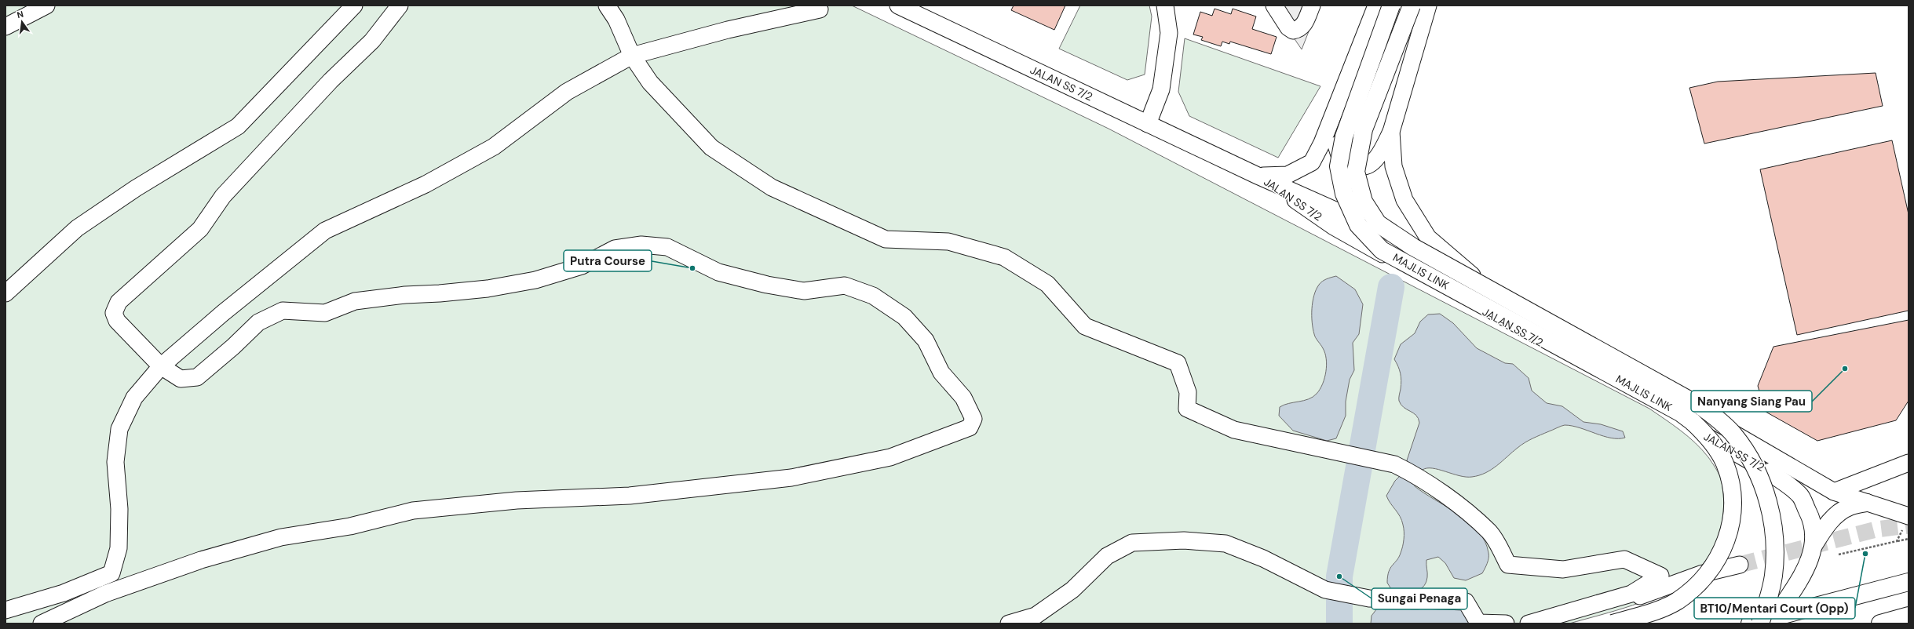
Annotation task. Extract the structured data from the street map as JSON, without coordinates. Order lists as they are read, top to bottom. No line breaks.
{"streets":{"main road":["MAJLIS LINK"],"street":["JALAN SS 7/2"]},"places":["Putra Course","Nanyang Siang Pau","BT10/Mentari Court (Opp)","Sungai Penaga"],"north":"top"}
